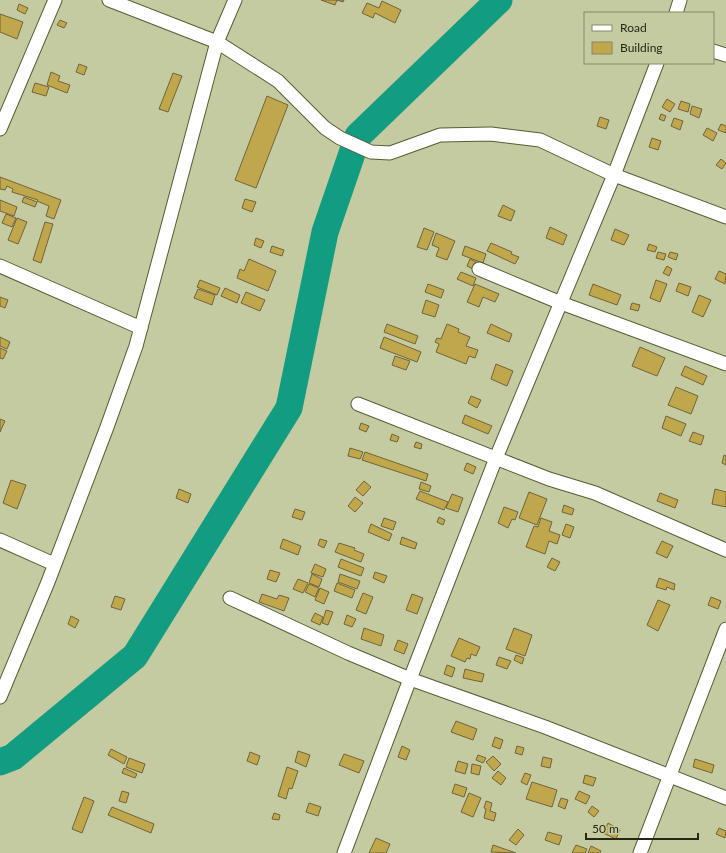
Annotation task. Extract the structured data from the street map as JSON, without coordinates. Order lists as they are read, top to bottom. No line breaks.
{"legend":["Road","Building"],"scale_bar":"50 m"}
